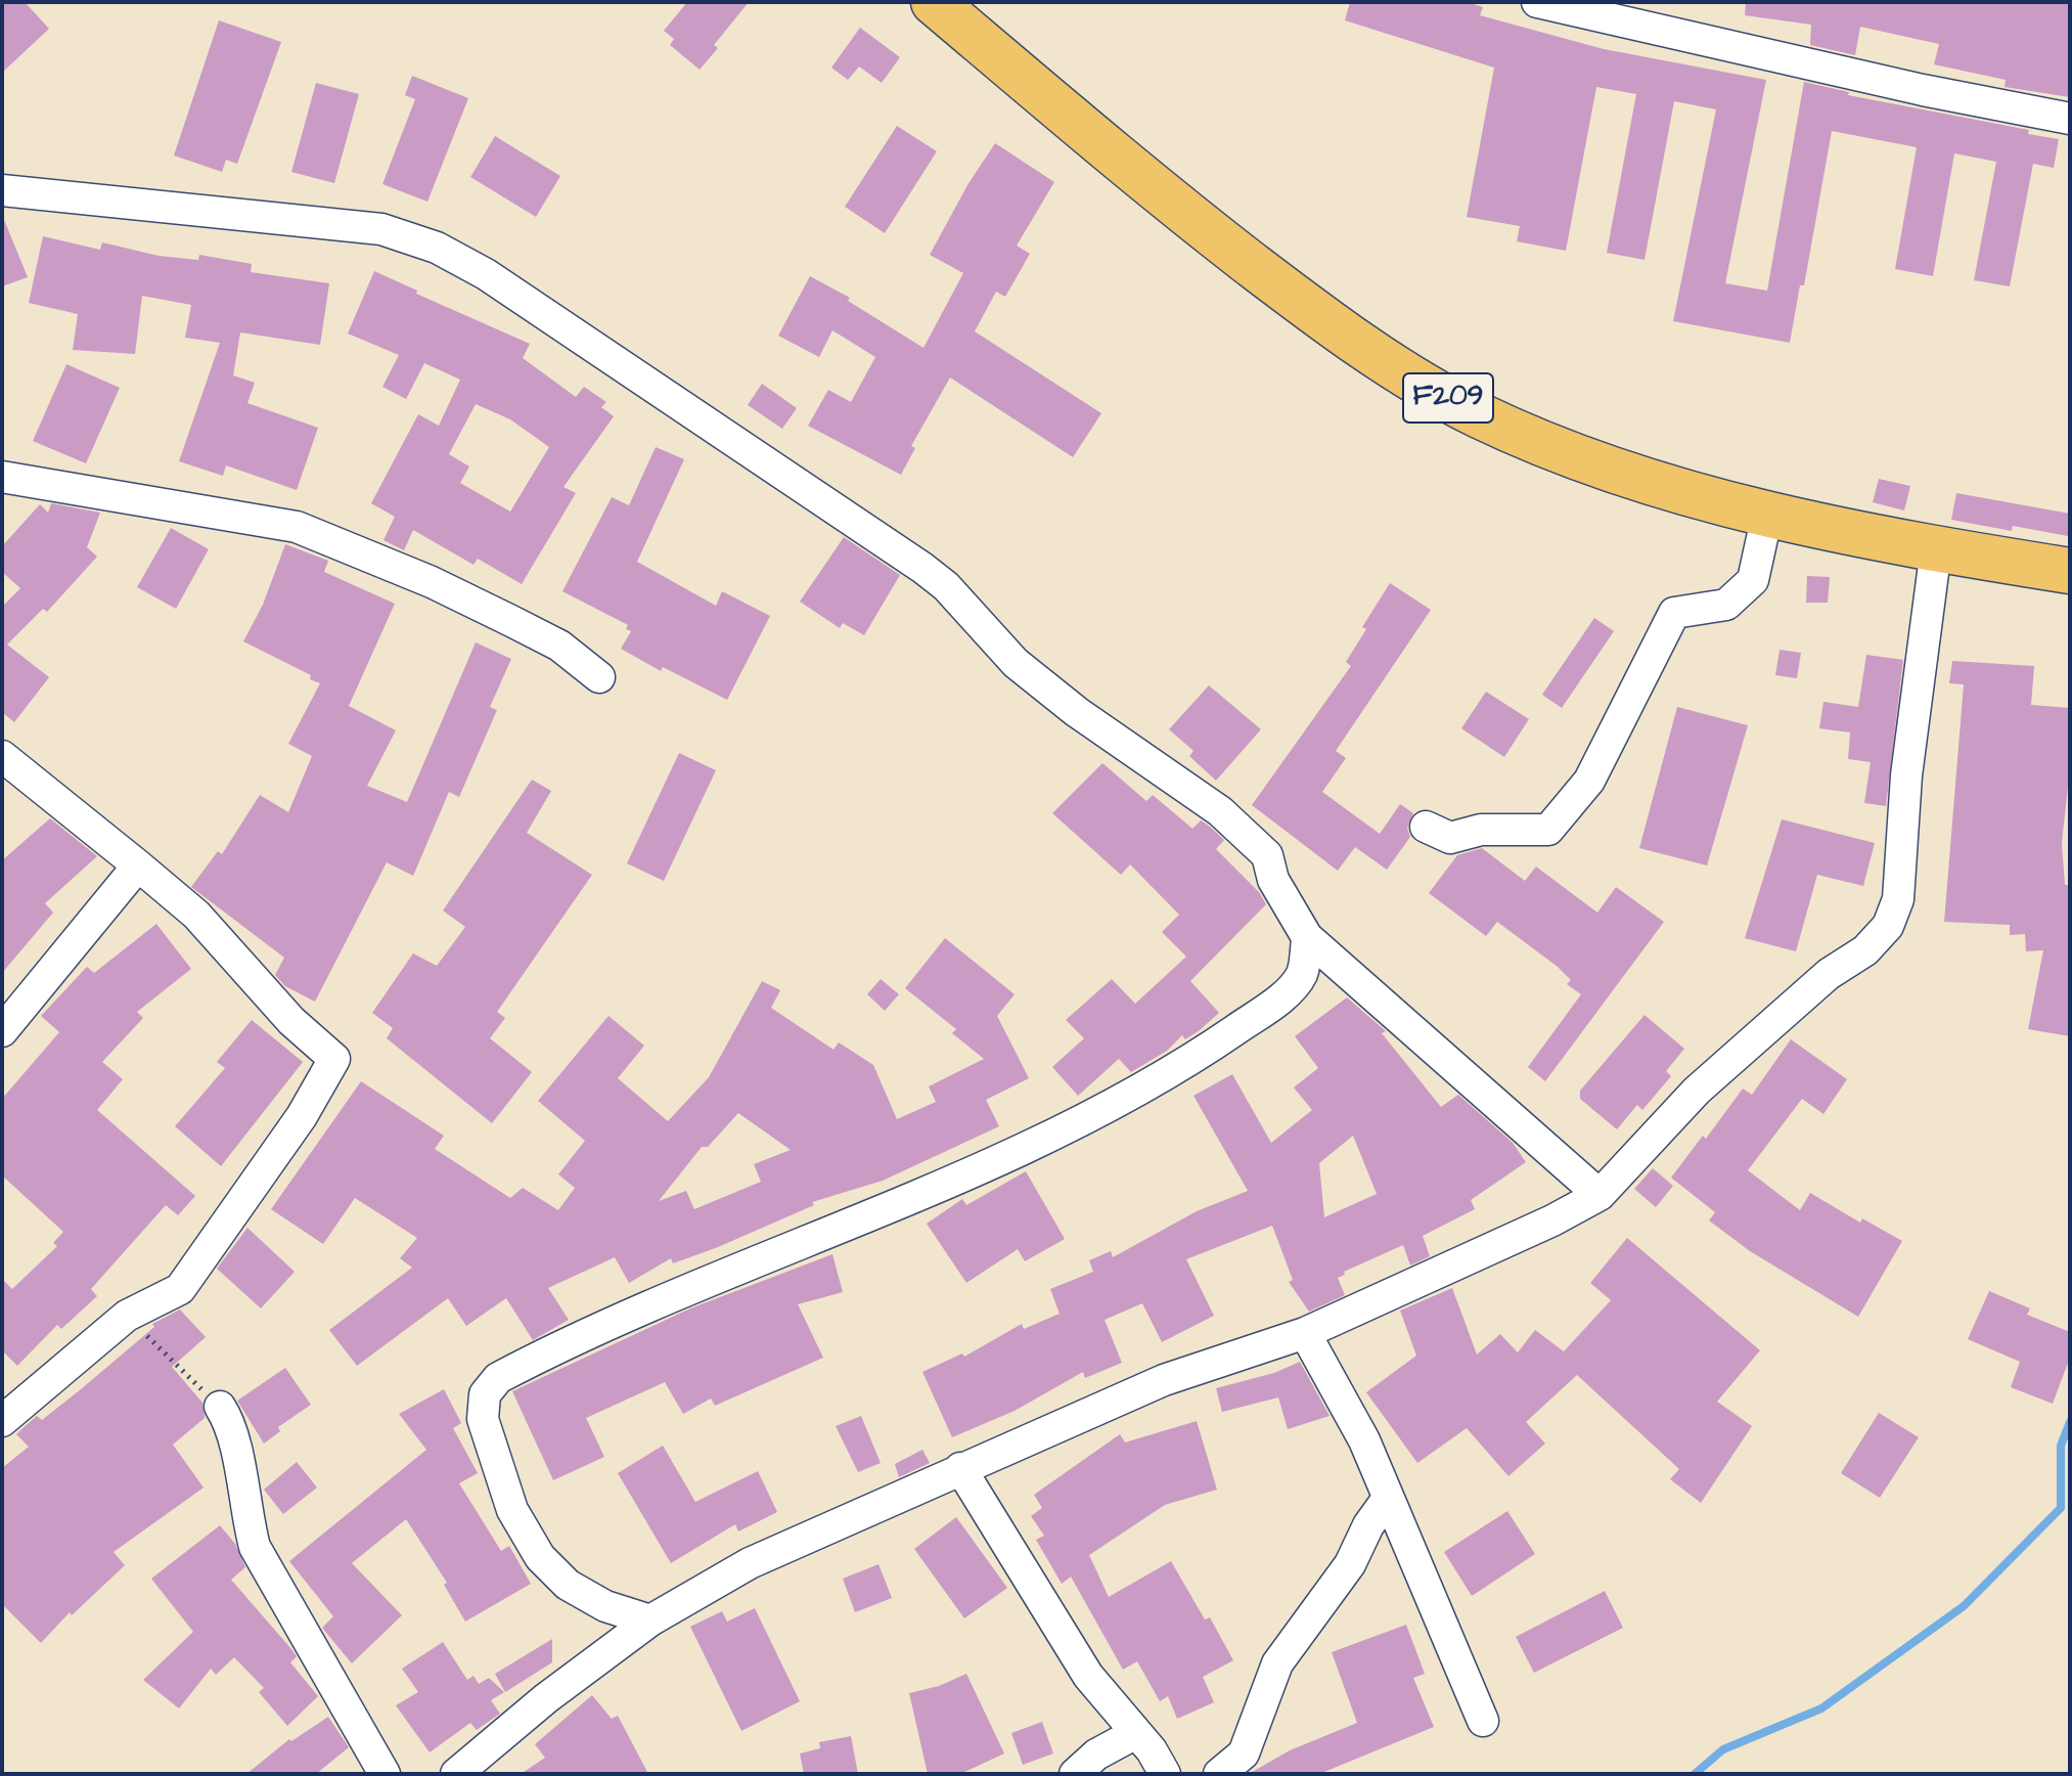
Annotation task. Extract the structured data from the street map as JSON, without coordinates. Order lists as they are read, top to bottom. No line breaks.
{"streets":{"main road":["F209"]}}
